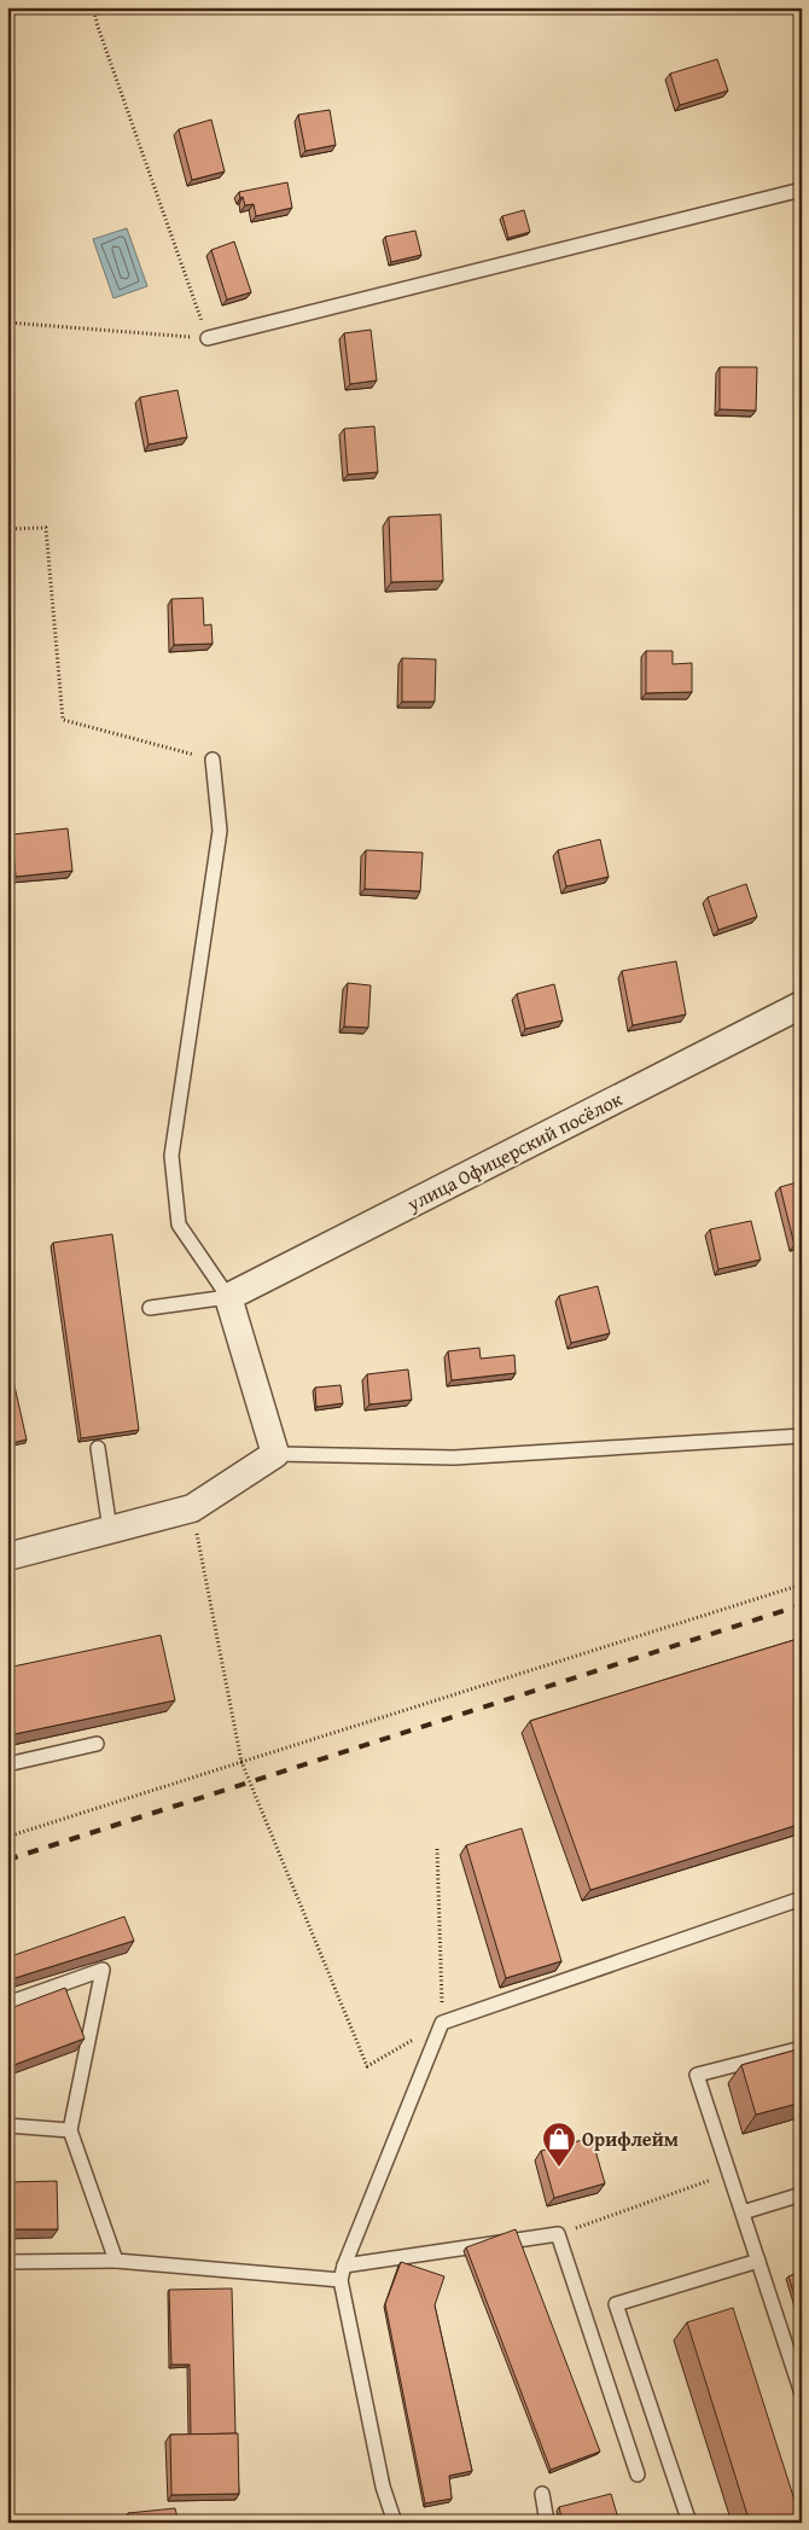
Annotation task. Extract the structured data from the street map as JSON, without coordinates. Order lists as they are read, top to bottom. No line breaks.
{"streets":{"street":["улица Офицерский посёлок"]},"places":{"shop":["Орифлейм"]}}
